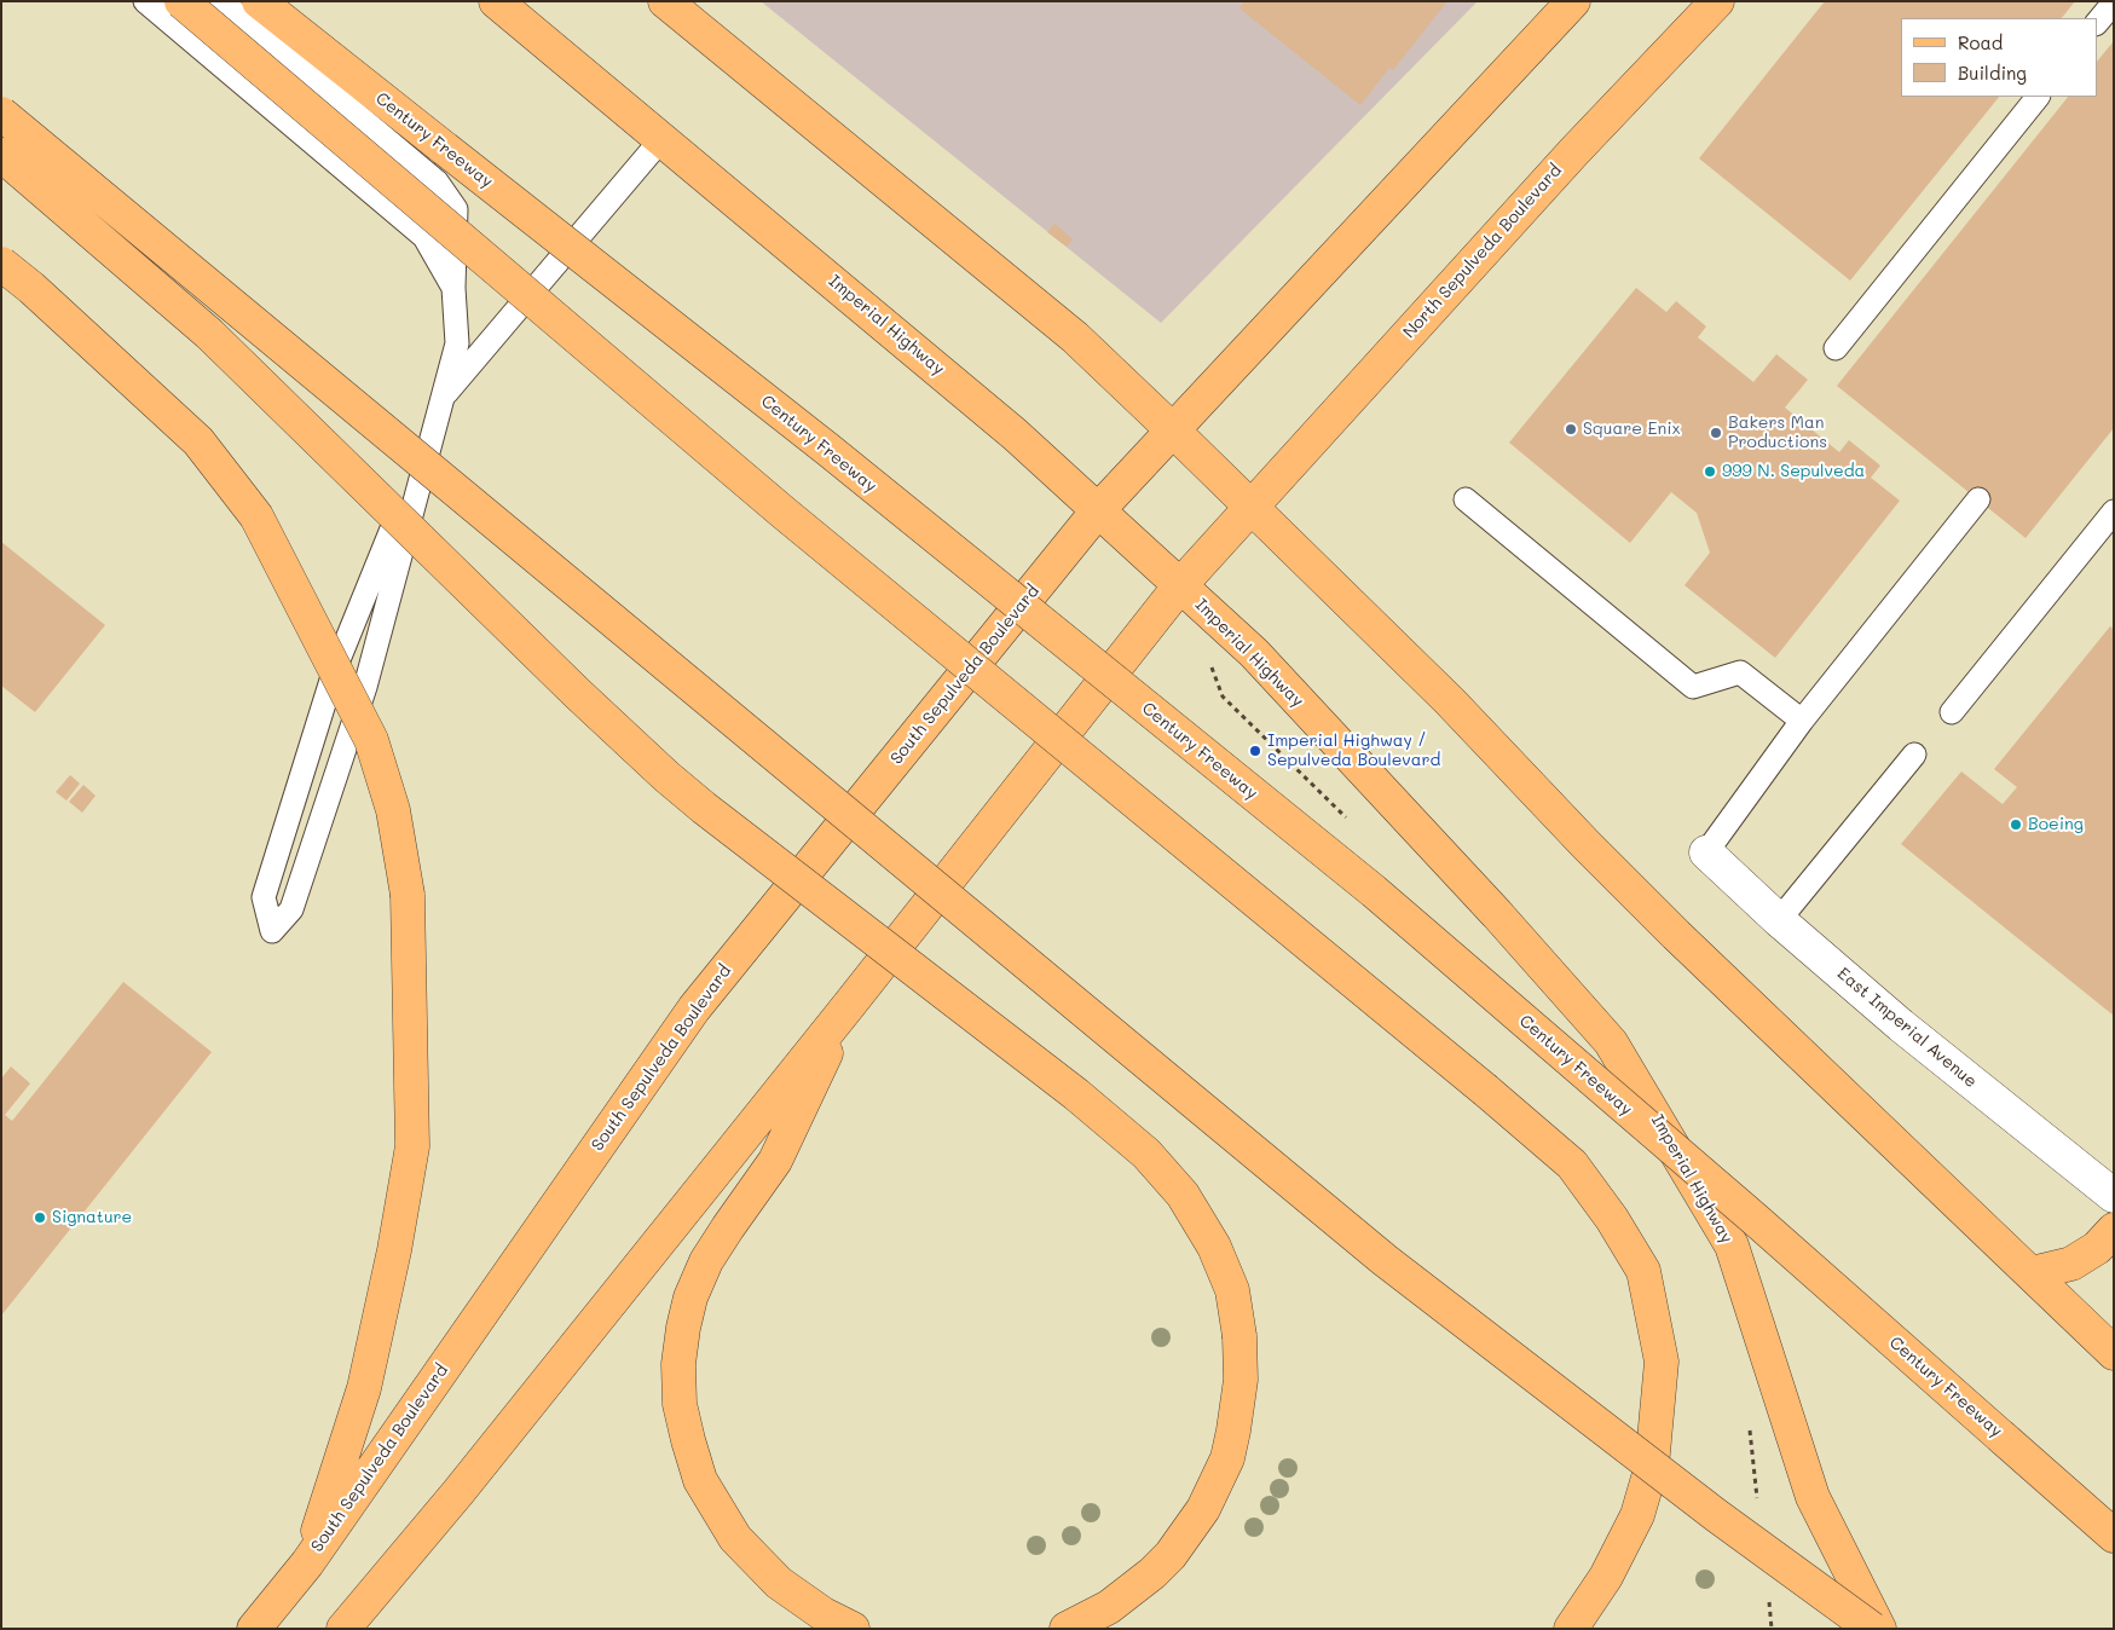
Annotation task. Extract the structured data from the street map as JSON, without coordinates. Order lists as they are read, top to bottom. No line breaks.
{"streets":{"main road":["Century Freeway","North Sepulveda Boulevard","Imperial Highway","South Sepulveda Boulevard"],"street":["East Imperial Avenue"]},"crossings":[["Imperial Highway","South Sepulveda Boulevard"]],"places":["Square Enix","Bakers Man Productions","999 N. Sepulveda","Imperial Highway / Sepulveda Boulevard","Boeing","Signature"],"legend":["Road","Building"]}
